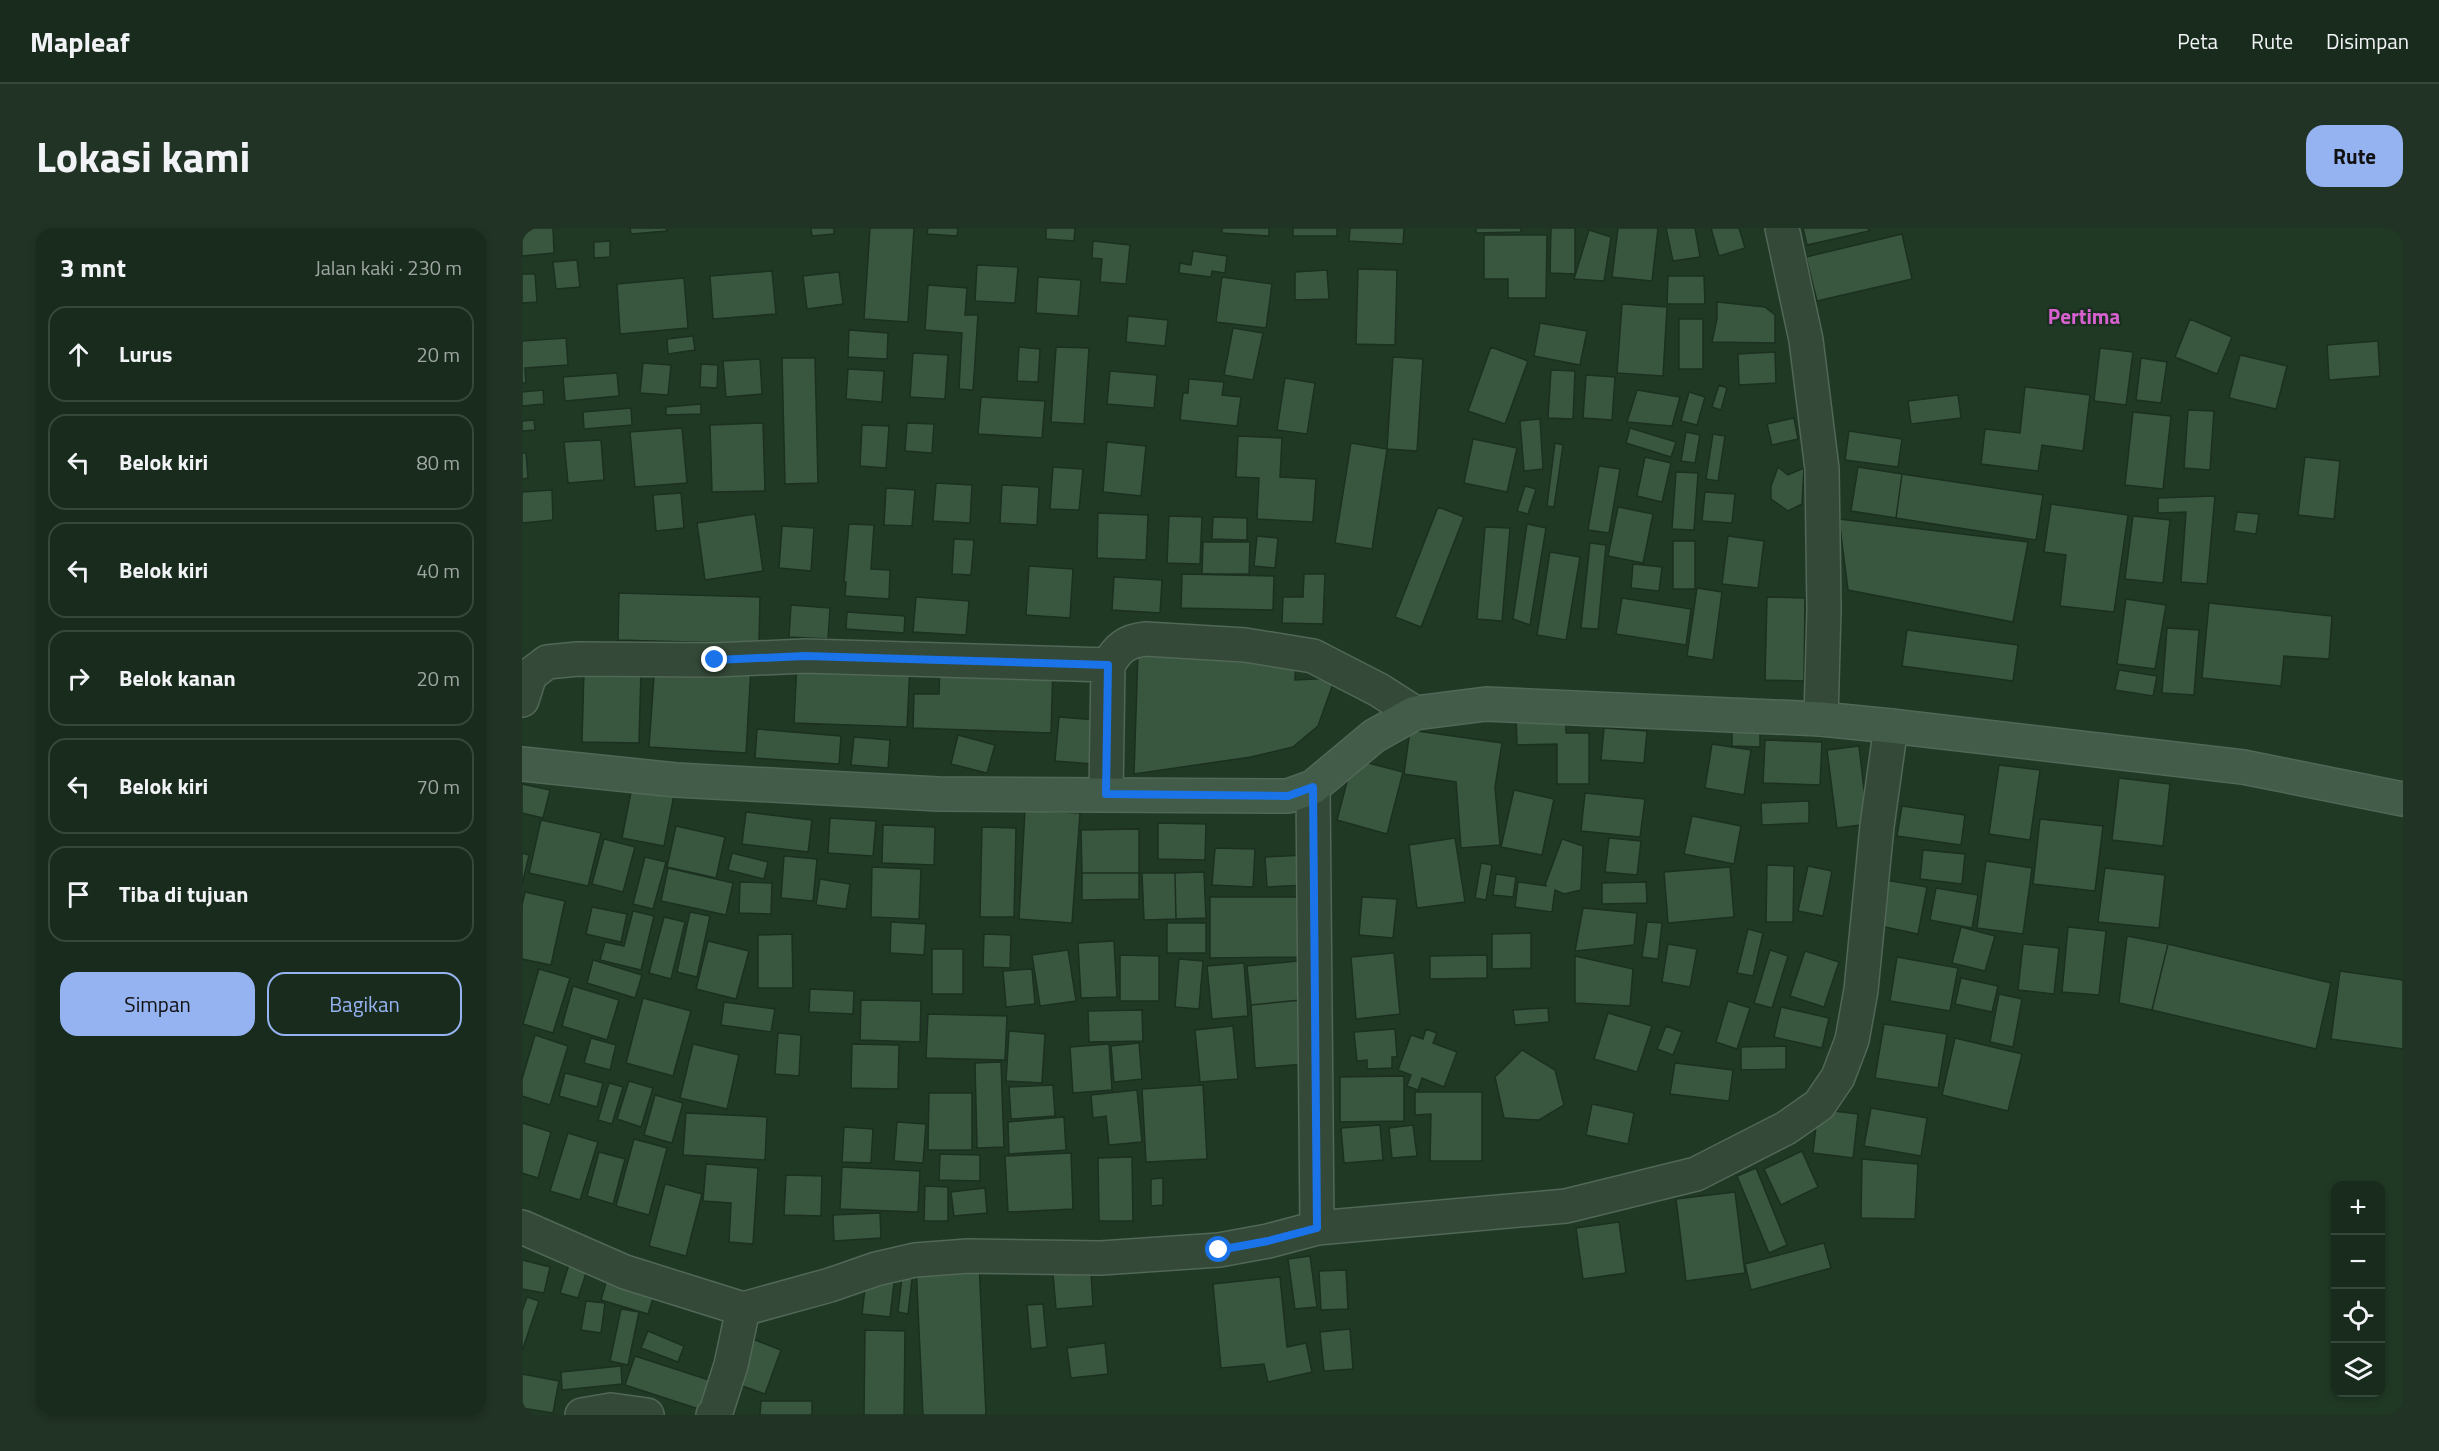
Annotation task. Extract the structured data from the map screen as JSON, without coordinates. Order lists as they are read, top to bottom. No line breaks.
{"districts":["Pertima"],"page":{"header":"Mapleaf","nav":["Peta","Rute","Disimpan"],"title":"Lokasi kami","buttons":["Rute",["Simpan","Bagikan"]],"heading":["3 mnt","Jalan kaki · 230 m"],"list":[["Lurus","20 m"],["Belok kiri","80 m"],["Belok kiri","40 m"],["Belok kanan","20 m"],["Belok kiri","70 m"],"Tiba di tujuan"],"map_buttons":["+","−"]}}
